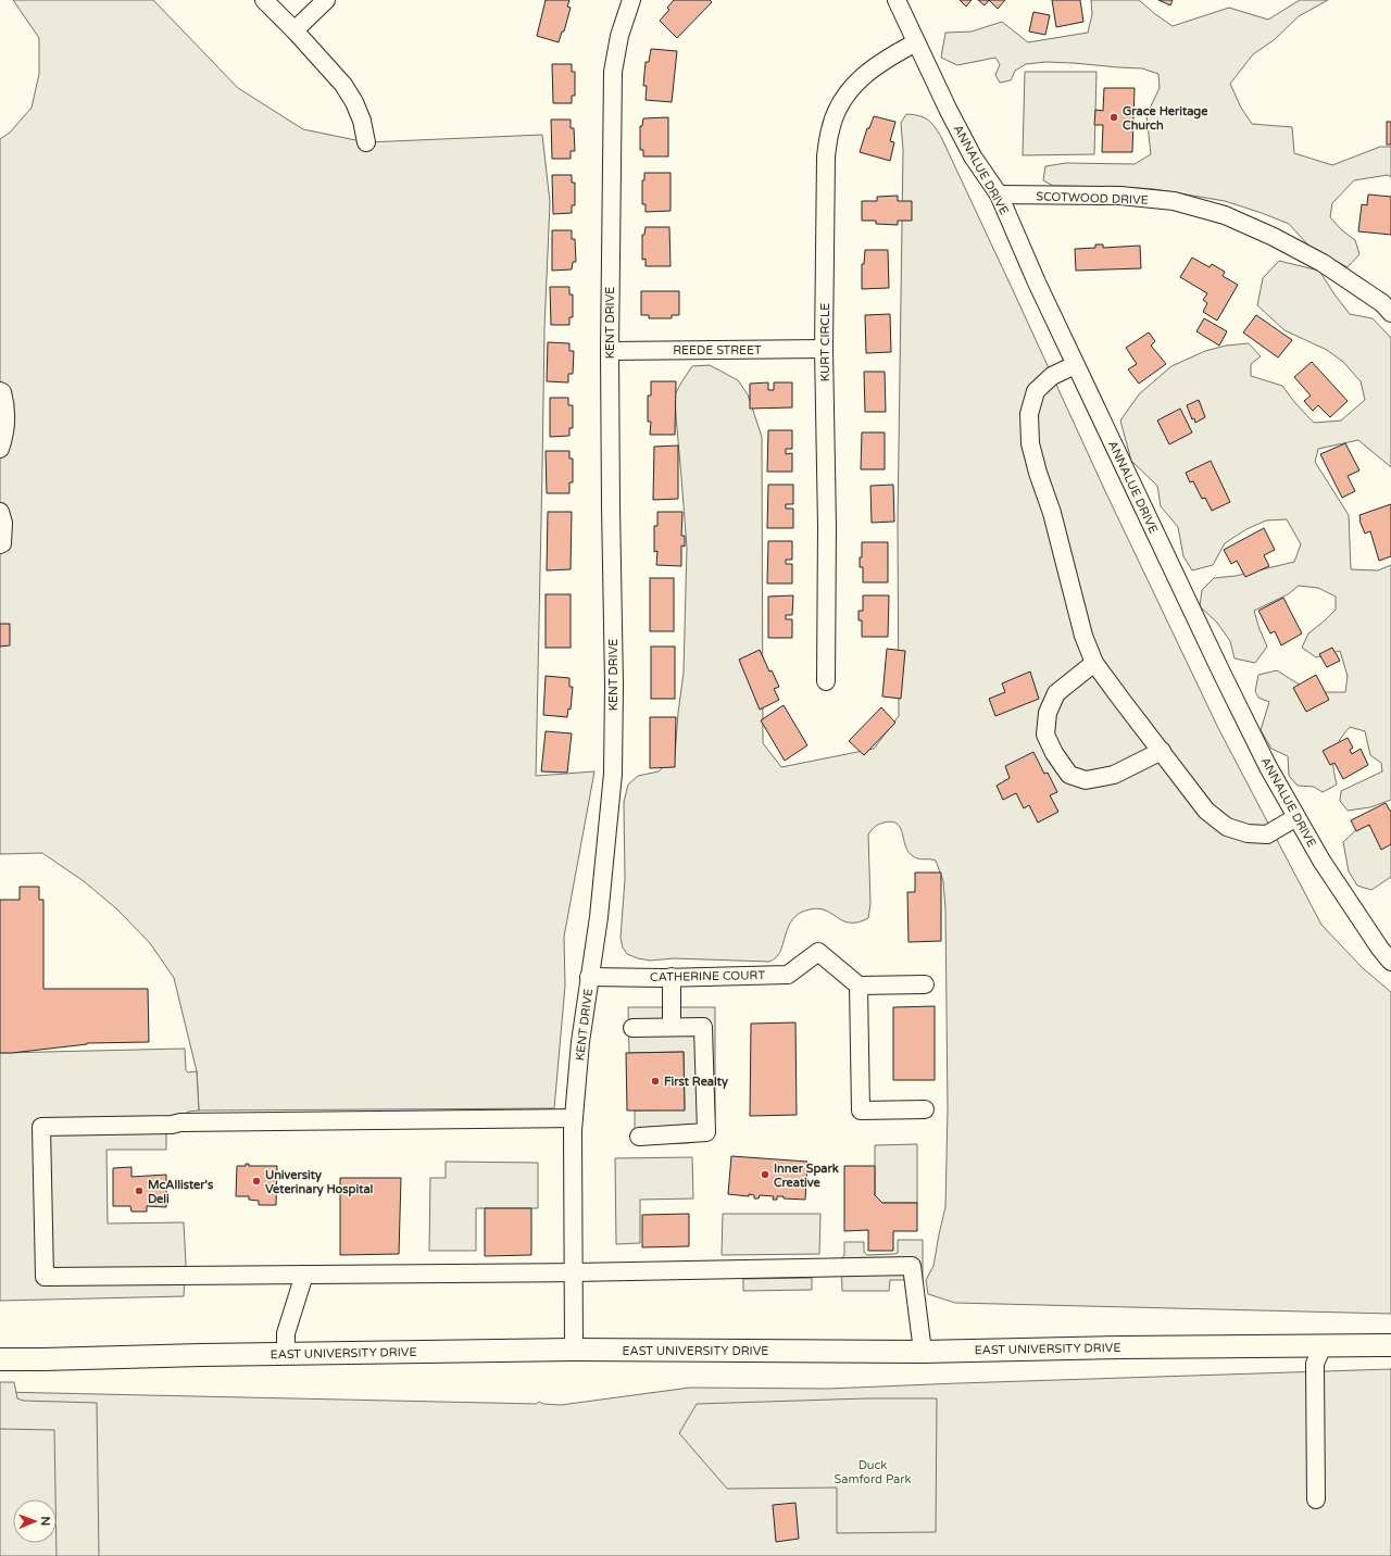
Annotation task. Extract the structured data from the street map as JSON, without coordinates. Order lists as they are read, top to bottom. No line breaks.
{"streets":{"main road":["EAST UNIVERSITY DRIVE"],"street":["ANNALUE DRIVE","SCOTWOOD DRIVE","KENT DRIVE","KURT CIRCLE","REEDE STREET","CATHERINE COURT"]},"crossings":[["ANNALUE DRIVE","SCOTWOOD DRIVE"],["ANNALUE DRIVE","KURT CIRCLE"],["KENT DRIVE","REEDE STREET"],["KENT DRIVE","CATHERINE COURT"],["KENT DRIVE","EAST UNIVERSITY DRIVE"],["KURT CIRCLE","REEDE STREET"]],"parks":["Duck Samford Park"],"places":["Grace Heritage Church","First Realty","Inner Spark Creative","University Veterinary Hospital","McAllister's Deli"],"north":"right"}
